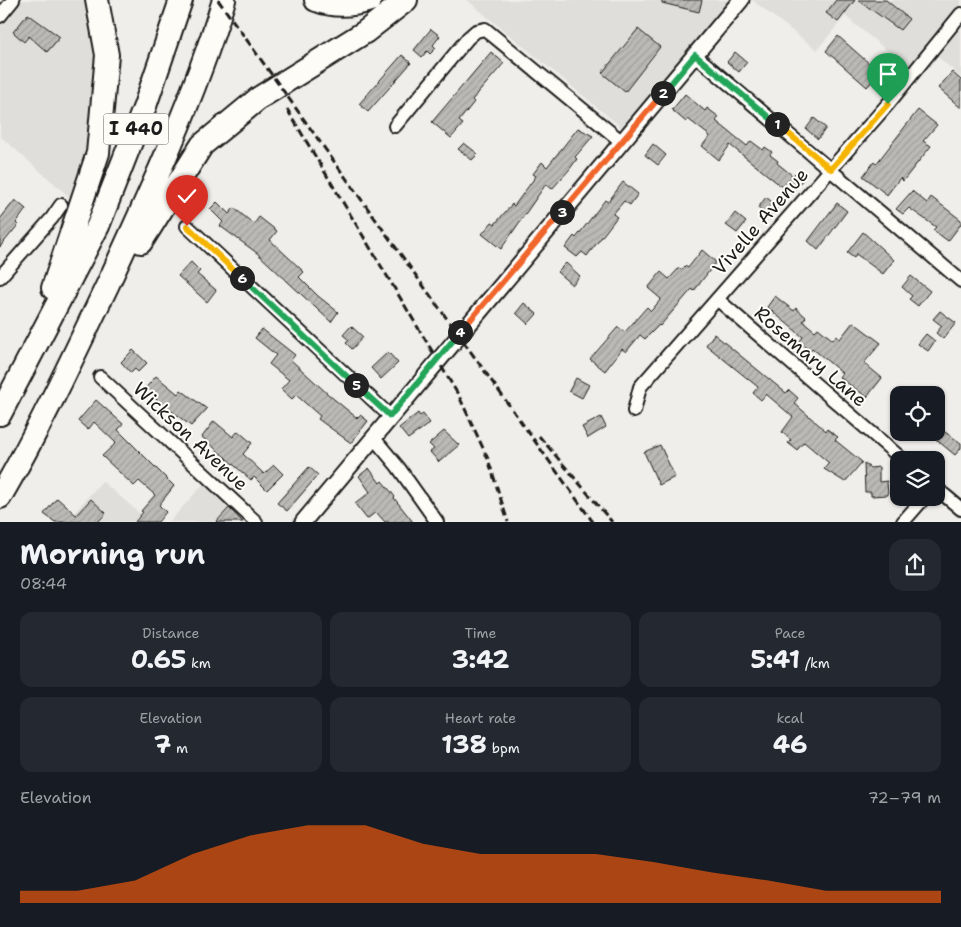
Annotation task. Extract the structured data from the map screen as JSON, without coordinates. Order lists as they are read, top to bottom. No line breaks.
{"streets":{"highway":["I 440"],"street":["Vivelle Avenue","Rosemary Lane","Wickson Avenue"]},"crossings":[["Vivelle Avenue","Rosemary Lane"]],"page":{"pins":["2","1","3","6","4","5"],"heading":["Morning run","08:44"],"stats":[["Distance","0.65 km"],["Time","3:42"],["Pace","5:41 /km"],["Elevation","7 m"],["Heart rate","138 bpm"],["kcal","46"]],"chart":["Elevation","72–79 m"]}}
